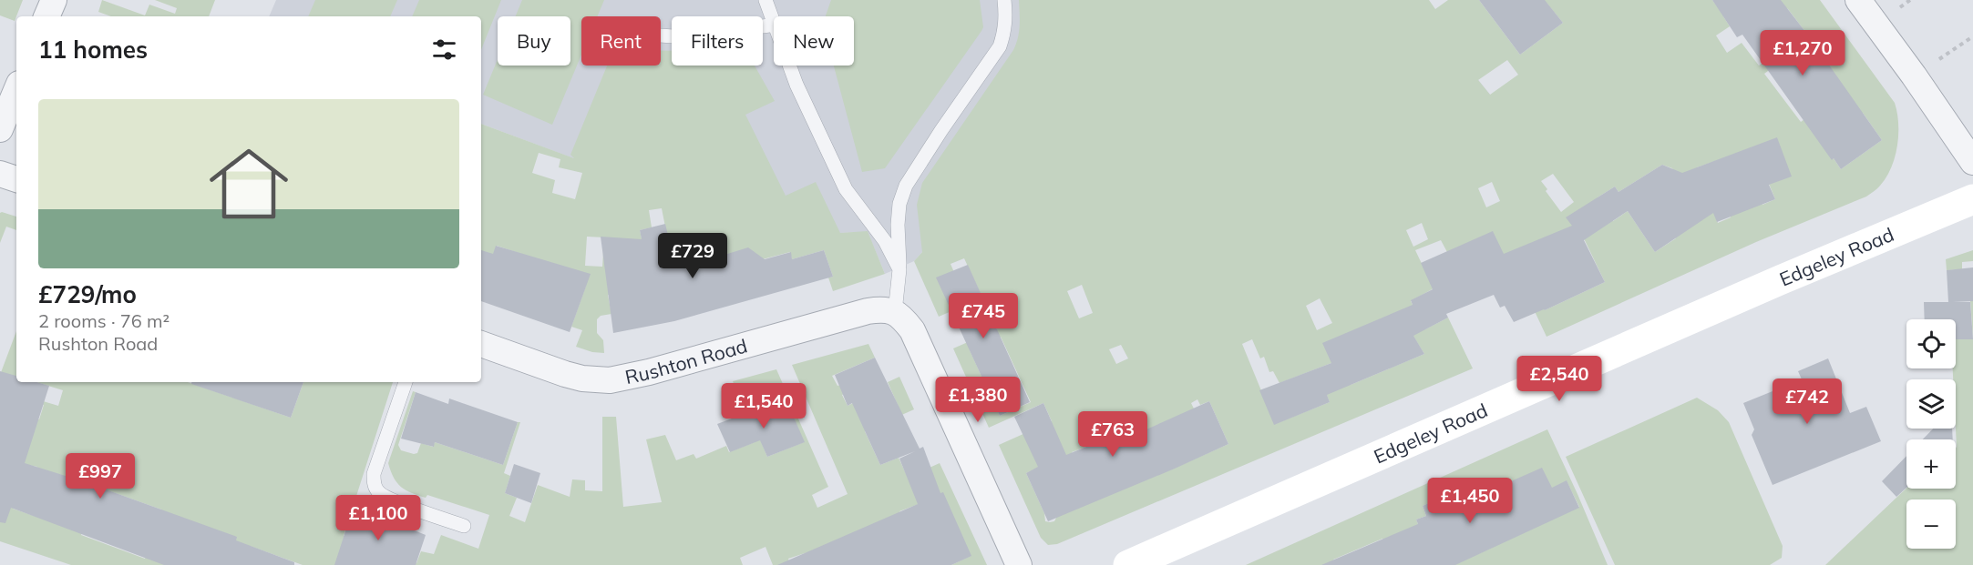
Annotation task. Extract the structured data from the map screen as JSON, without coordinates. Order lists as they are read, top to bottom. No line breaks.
{"streets":{"main road":["Edgeley Road"],"street":["Rushton Road"]},"page":{"chip":["Buy","Rent","Filters","New"],"heading":"11 homes","price":["£1,270","£729","£745","£2,540","£1,380","£742","£1,540","£763","£997","£1,450","£1,100"],"list":[{"name":"£729/mo","note":"2 rooms · 76 m² · Rushton Road"}],"map_buttons":["+","−"]}}
